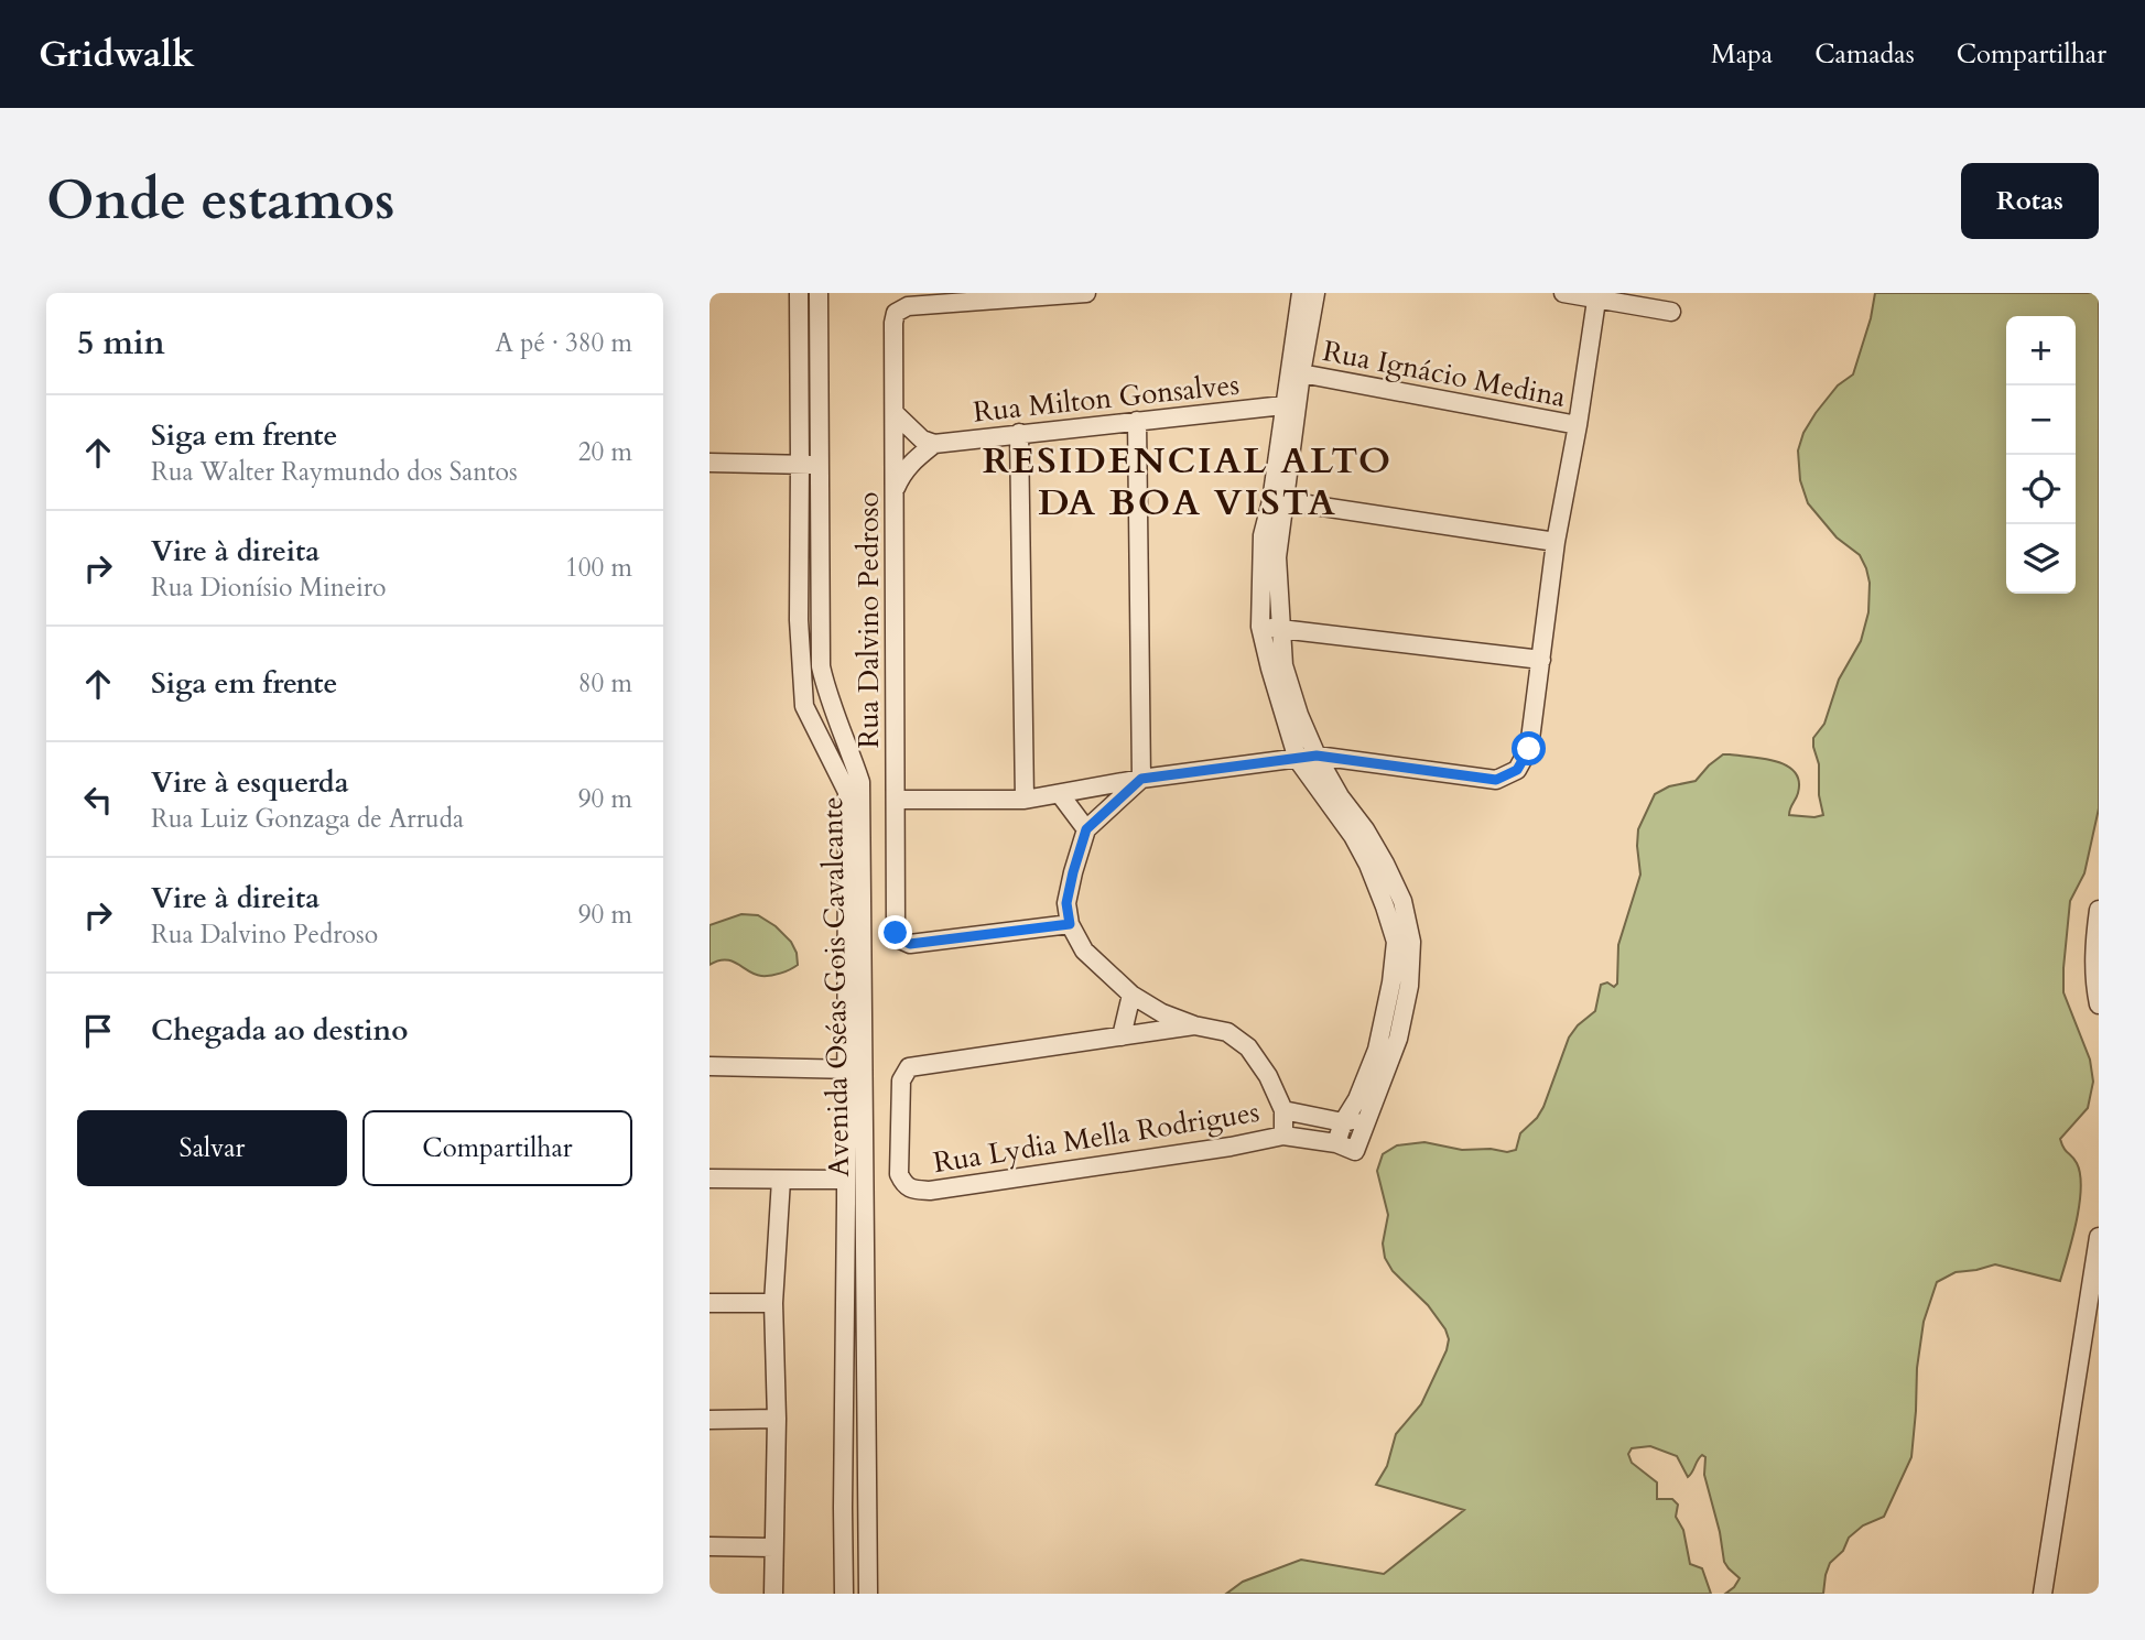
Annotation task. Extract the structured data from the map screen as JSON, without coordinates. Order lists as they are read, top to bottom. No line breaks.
{"streets":{"street":["Rua Ignácio Medina","Rua Milton Gonsalves","Rua Dalvino Pedroso","Avenida Oséas Gois Cavalcante","Rua Lydia Mella Rodrigues"]},"crossings":[["Rua Milton Gonsalves","Rua Dalvino Pedroso"]],"districts":["RESIDENCIAL ALTO DA BOA VISTA"],"page":{"header":"Gridwalk","nav":["Mapa","Camadas","Compartilhar"],"buttons":["Rotas",["Salvar","Compartilhar"]],"title":"Onde estamos","heading":["5 min","A pé · 380 m"],"map_buttons":["+","−"],"list":[["Siga em frente","Rua Walter Raymundo dos Santos","20 m"],["Vire à direita","Rua Dionísio Mineiro","100 m"],["Siga em frente","80 m"],["Vire à esquerda","Rua Luiz Gonzaga de Arruda","90 m"],["Vire à direita","Rua Dalvino Pedroso","90 m"],"Chegada ao destino"]}}
